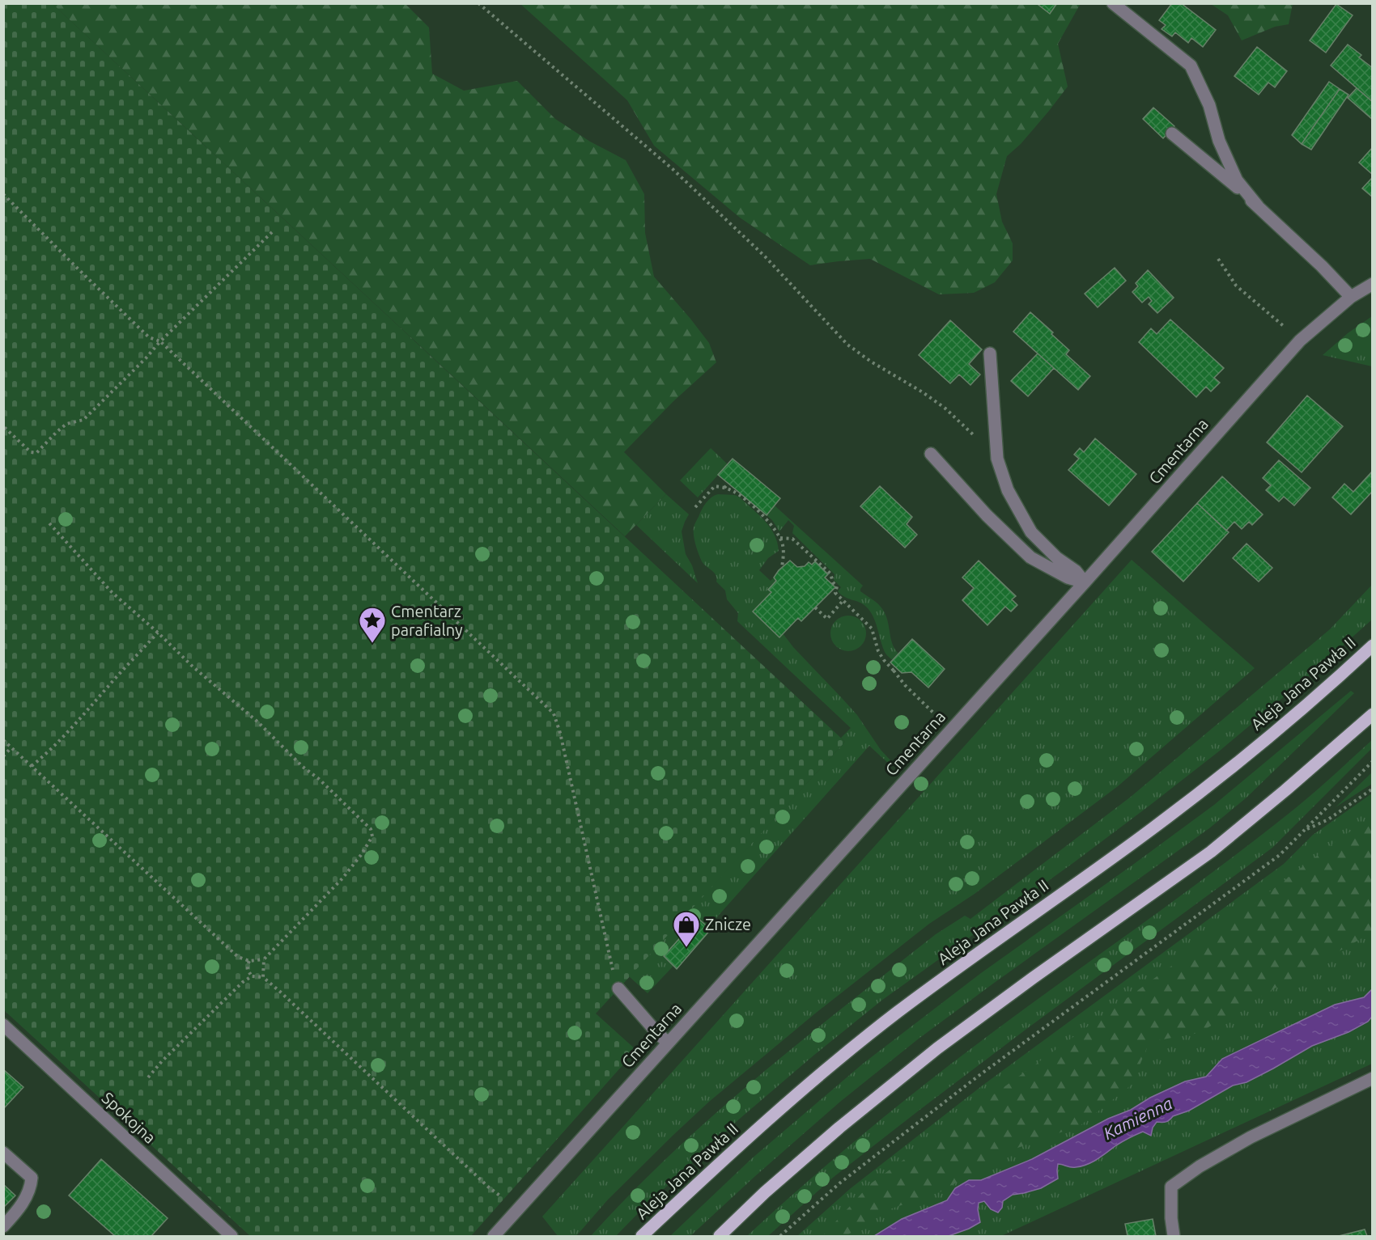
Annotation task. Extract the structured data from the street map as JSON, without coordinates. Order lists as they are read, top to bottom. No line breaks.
{"streets":{"main road":["Aleja Jana Pawła II"],"street":["Cmentarna","Spokojna"]},"water":["Kamienna"],"places":{"place":["Cmentarz parafialny"],"shop":["Znicze"]}}
